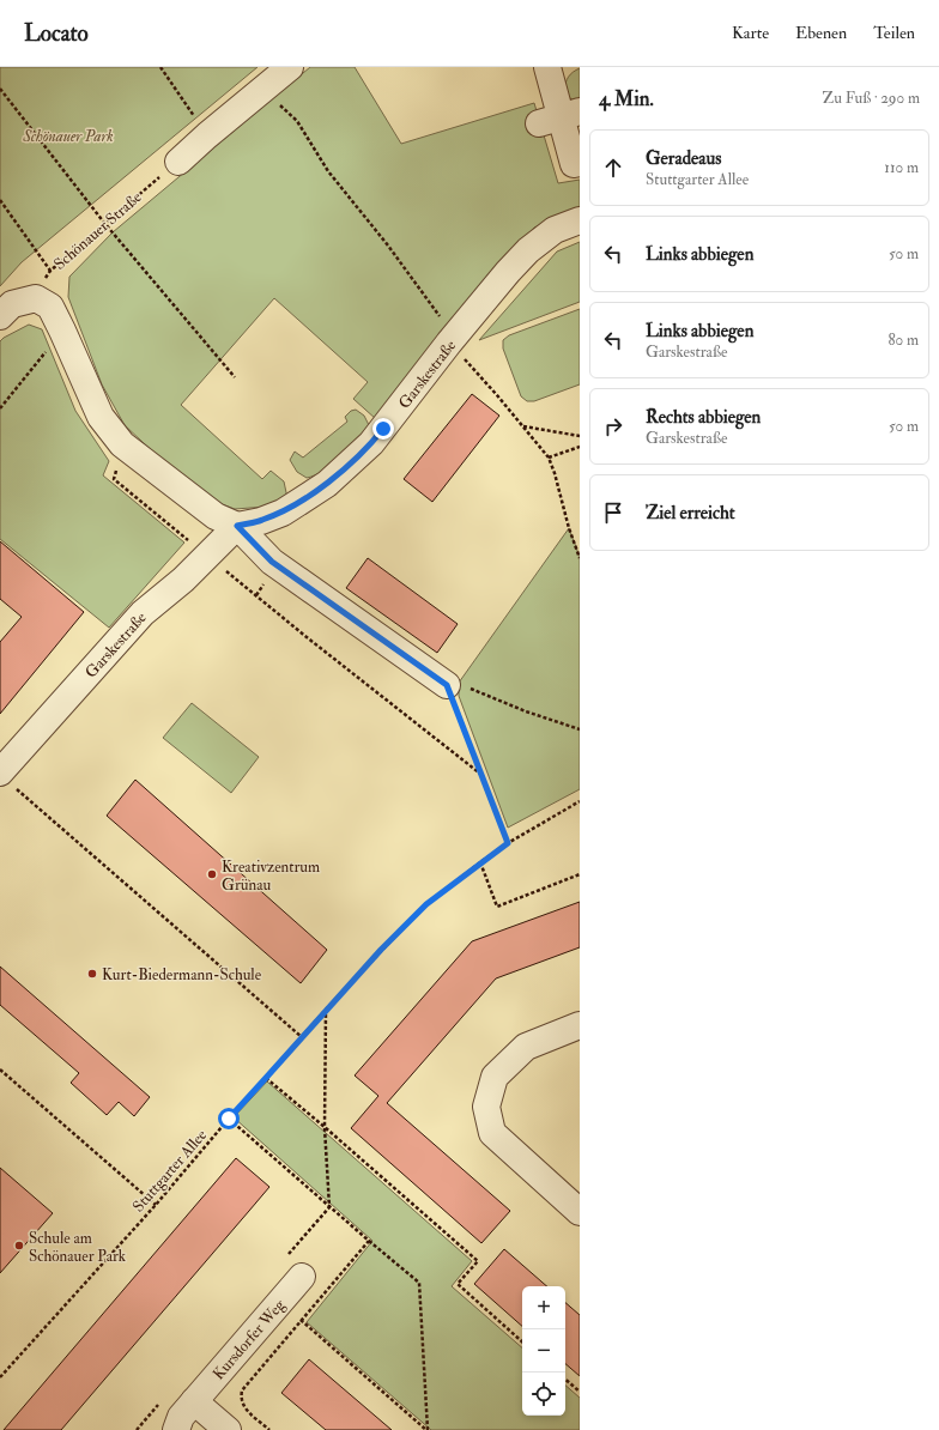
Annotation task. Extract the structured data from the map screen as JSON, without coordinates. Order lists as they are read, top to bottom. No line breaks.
{"streets":{"street":["Garskestraße","Kursdorfer Weg"],"path":["Schönauer Straße","Stuttgarter Allee"]},"parks":["Schönauer Park"],"places":["Kreativzentrum Grünau","Kurt-Biedermann-Schule","Schule am Schönauer Park"],"page":{"header":"Locato","nav":["Karte","Ebenen","Teilen"],"heading":["4 Min.","Zu Fuß · 290 m"],"list":[["Geradeaus","Stuttgarter Allee","110 m"],["Links abbiegen","50 m"],["Links abbiegen","Garskestraße","80 m"],["Rechts abbiegen","Garskestraße","50 m"],"Ziel erreicht"],"map_buttons":["+","−"]}}
